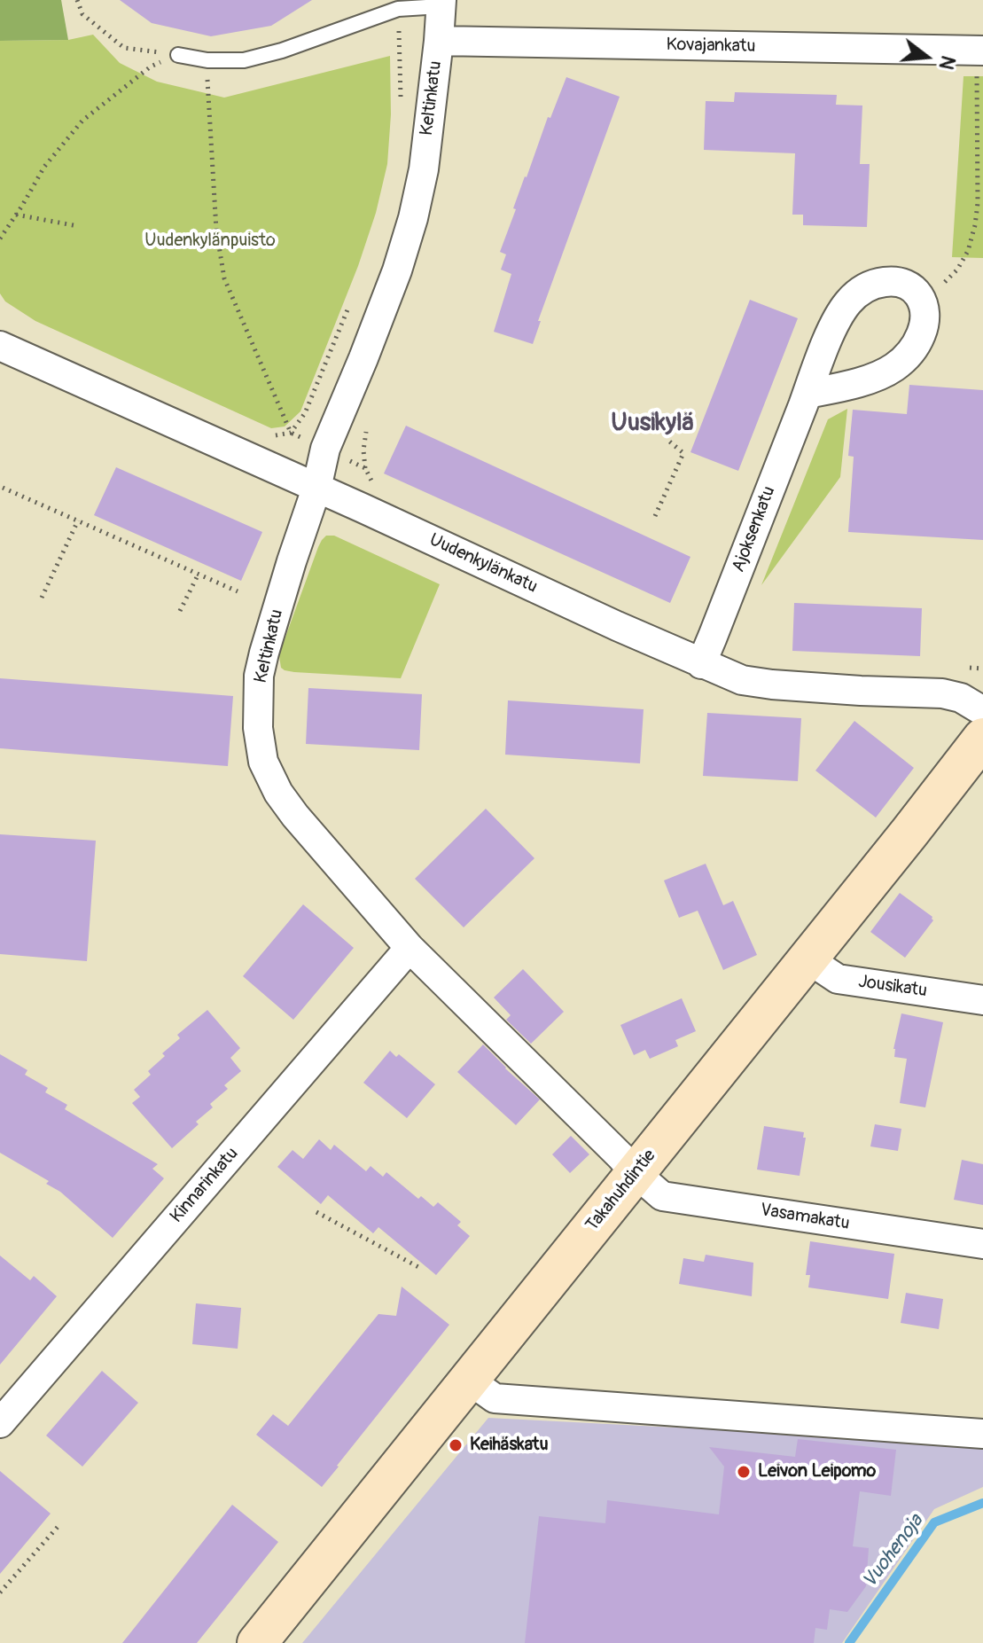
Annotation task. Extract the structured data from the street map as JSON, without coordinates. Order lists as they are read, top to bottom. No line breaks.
{"streets":{"street":["Kovajankatu","Keltinkatu","Ajoksenkatu","Uudenkylänkatu","Jousikatu","Kinnarinkatu","Takahuhdintie","Vasamakatu"]},"crossings":[["Kovajankatu","Keltinkatu"],["Keltinkatu","Uudenkylänkatu"],["Keltinkatu","Kinnarinkatu"],["Keltinkatu","Takahuhdintie"],["Keltinkatu","Vasamakatu"],["Ajoksenkatu","Uudenkylänkatu"],["Jousikatu","Takahuhdintie"],["Takahuhdintie","Vasamakatu"]],"districts":["Uusikylä"],"water":["Vuohenoja"],"parks":["Uudenkylänpuisto"],"places":["Keihäskatu","Leivon Leipomo"],"north":"right"}
